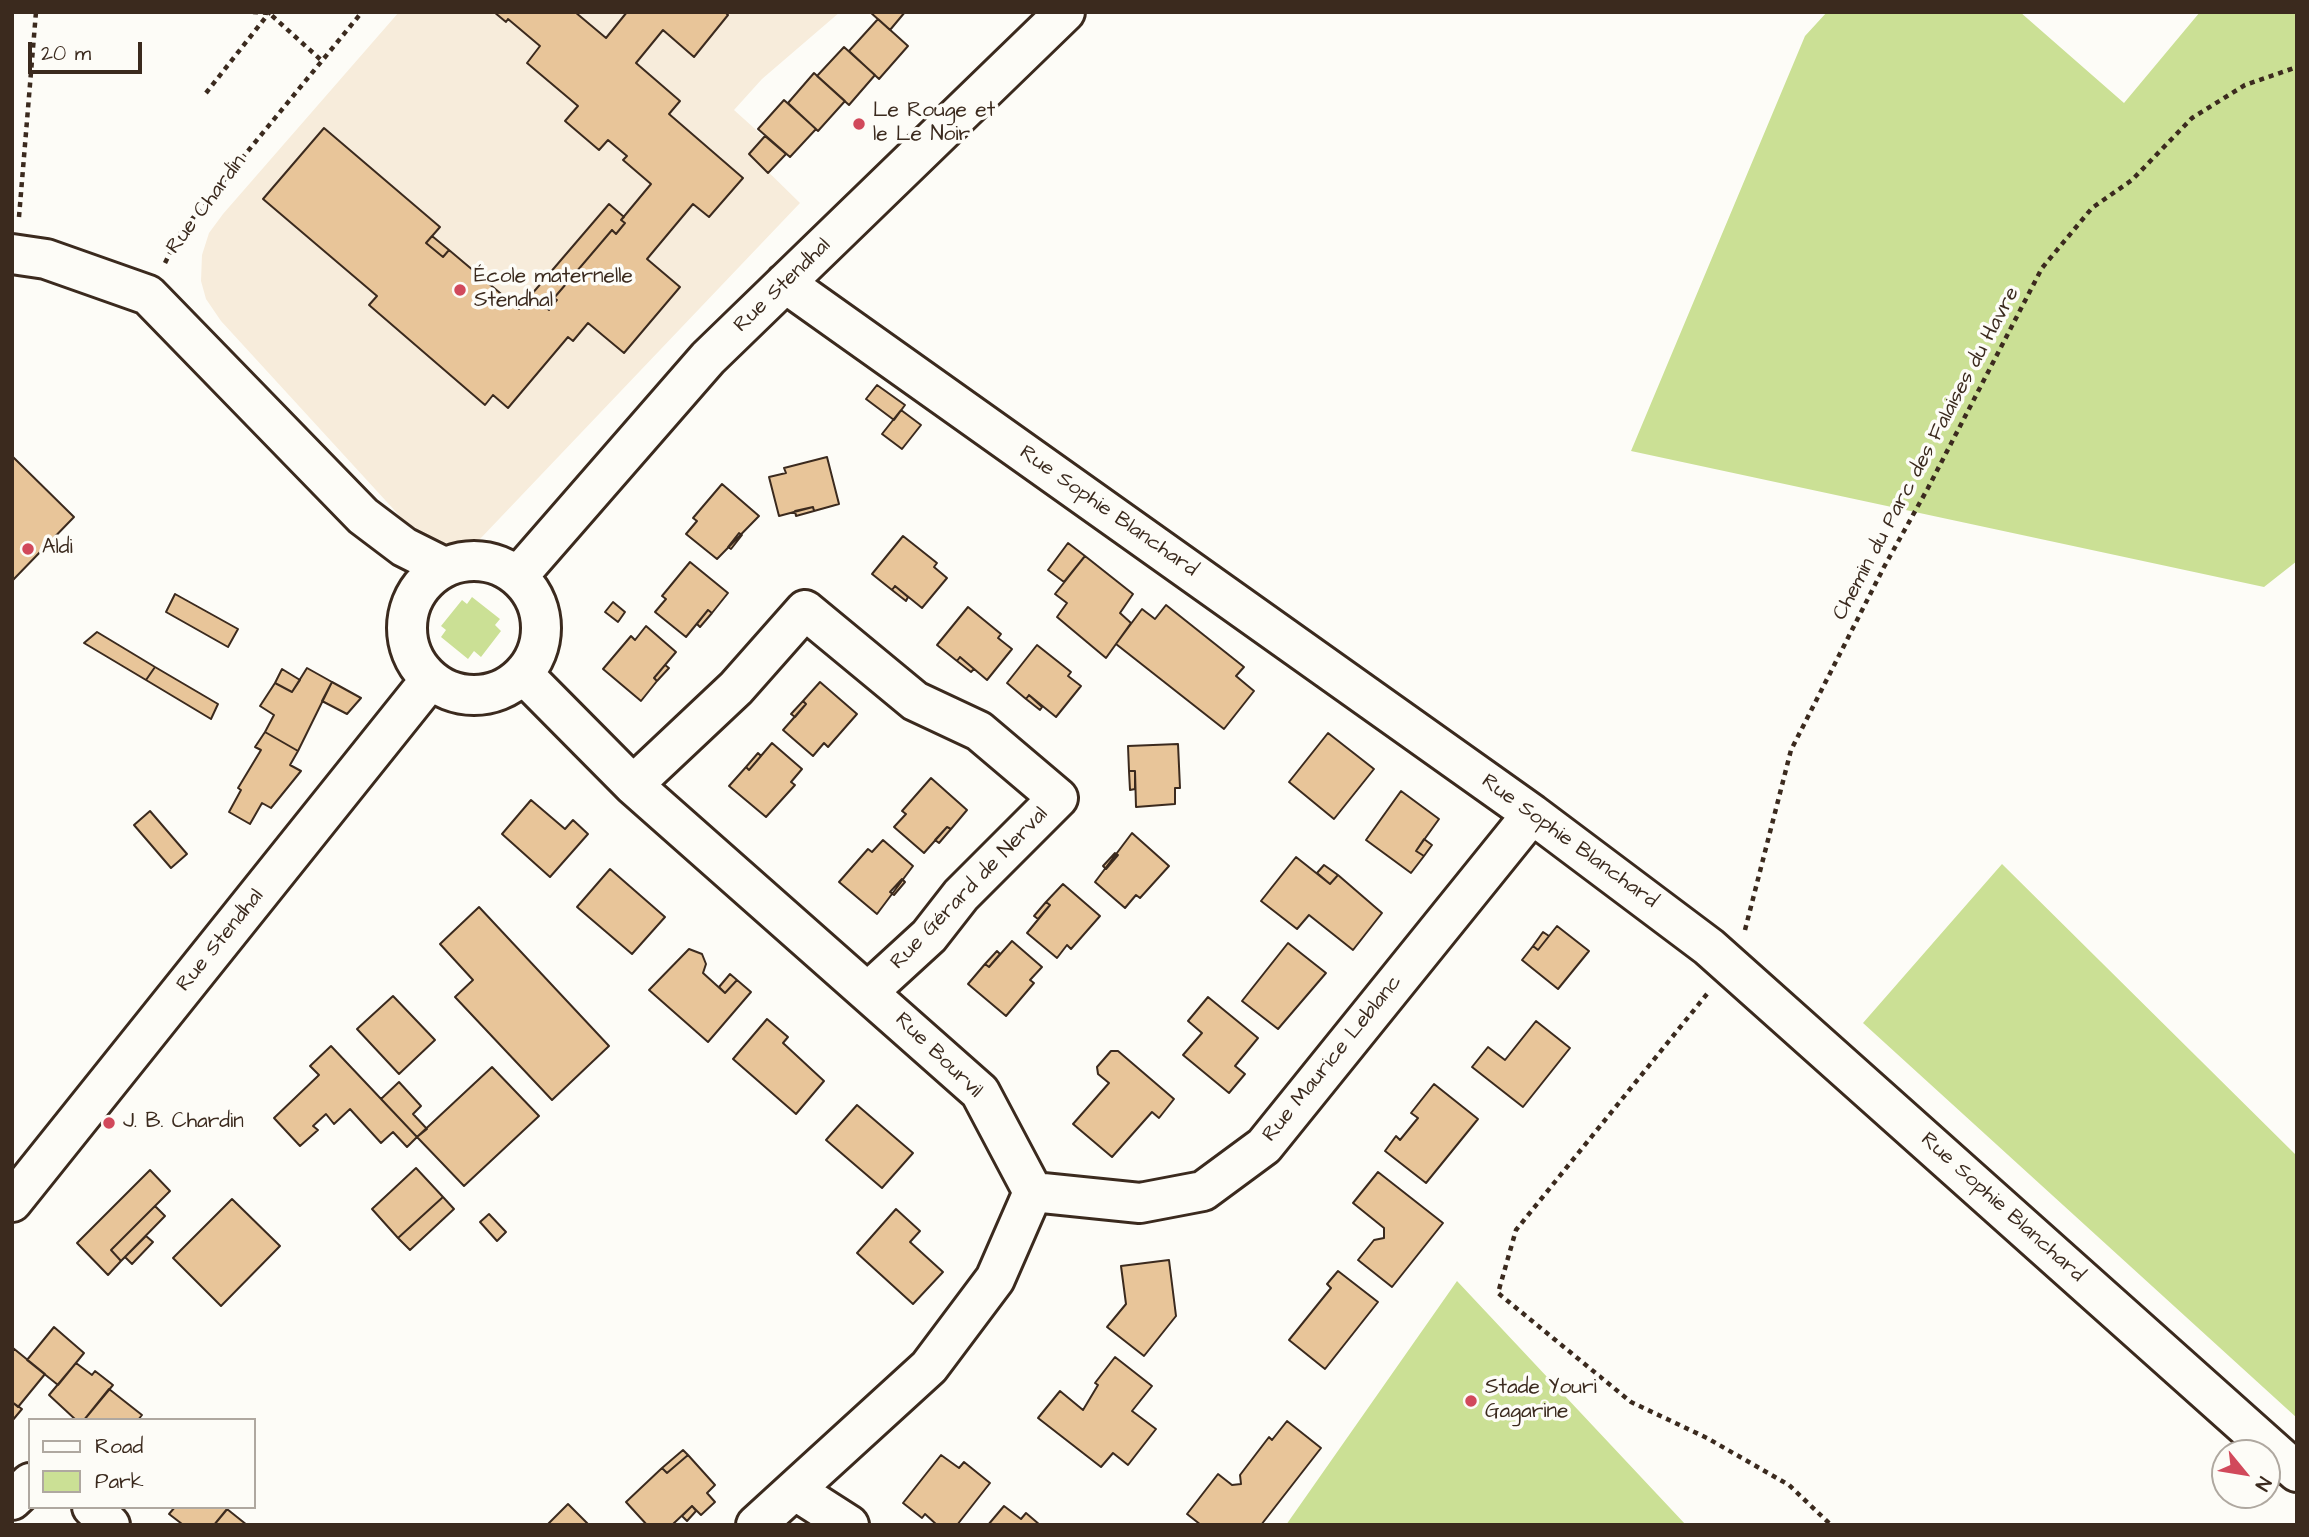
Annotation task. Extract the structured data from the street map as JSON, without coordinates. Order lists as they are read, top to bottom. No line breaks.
{"streets":{"street":["Rue Stendhal","Rue Sophie Blanchard","Rue Gérard de Nerval","Rue Bourvil","Rue Maurice Leblanc"],"path":["Rue Chardin","Chemin du Parc des Falaises du Havre"]},"crossings":[["Rue Stendhal","Rue Sophie Blanchard"],["Rue Stendhal","Rue Bourvil"],["Chemin du Parc des Falaises du Havre","Rue Sophie Blanchard"],["Rue Sophie Blanchard","Rue Maurice Leblanc"],["Rue Gérard de Nerval","Rue Bourvil"],["Rue Bourvil","Rue Maurice Leblanc"]],"places":["Le Rouge et le Le Noir","École maternelle Stendhal","Aldi","J. B. Chardin","Stade Youri Gagarine"],"legend":["Road","Park"],"scale_bar":"20 m","north":"bottom right"}
